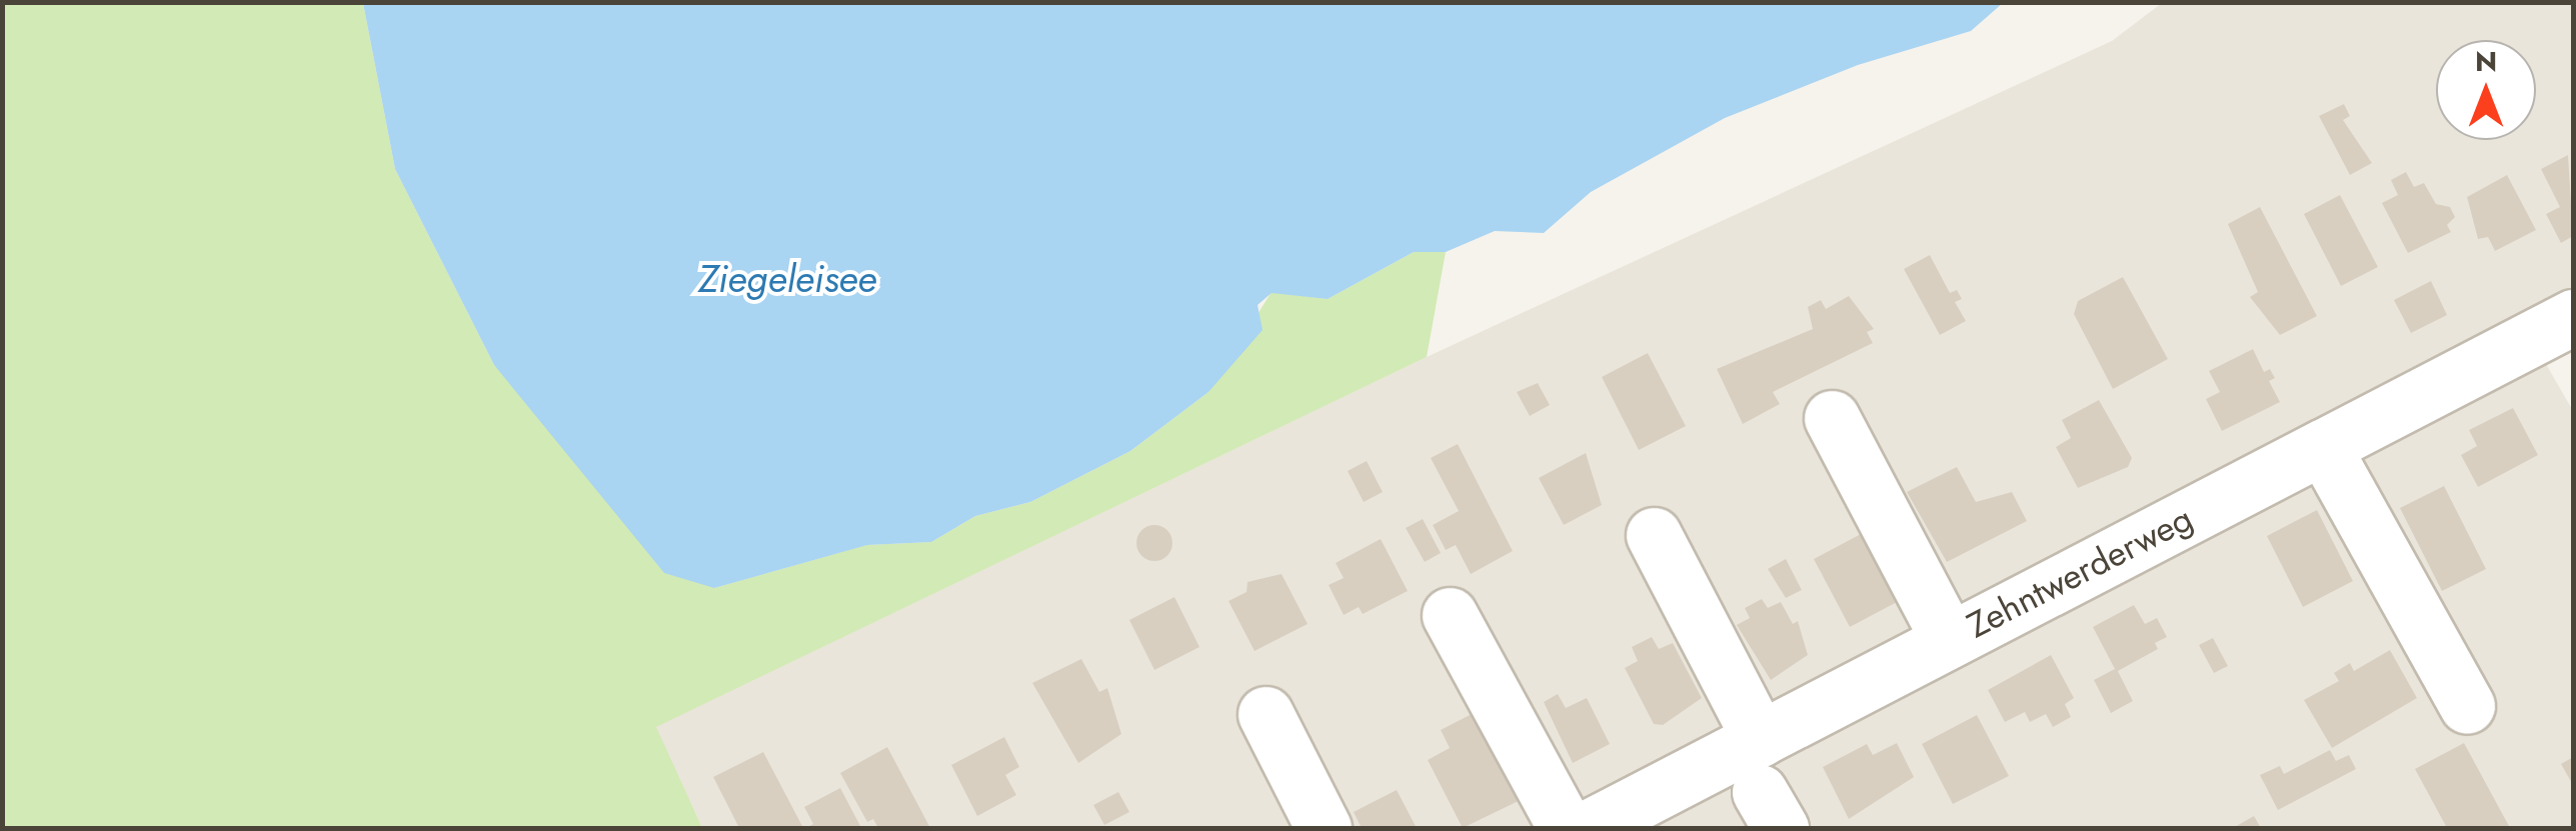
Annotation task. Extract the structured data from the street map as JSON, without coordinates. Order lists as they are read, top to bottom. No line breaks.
{"streets":{"street":["Zehntwerderweg"]},"water":["Ziegeleisee"],"north":"top"}
